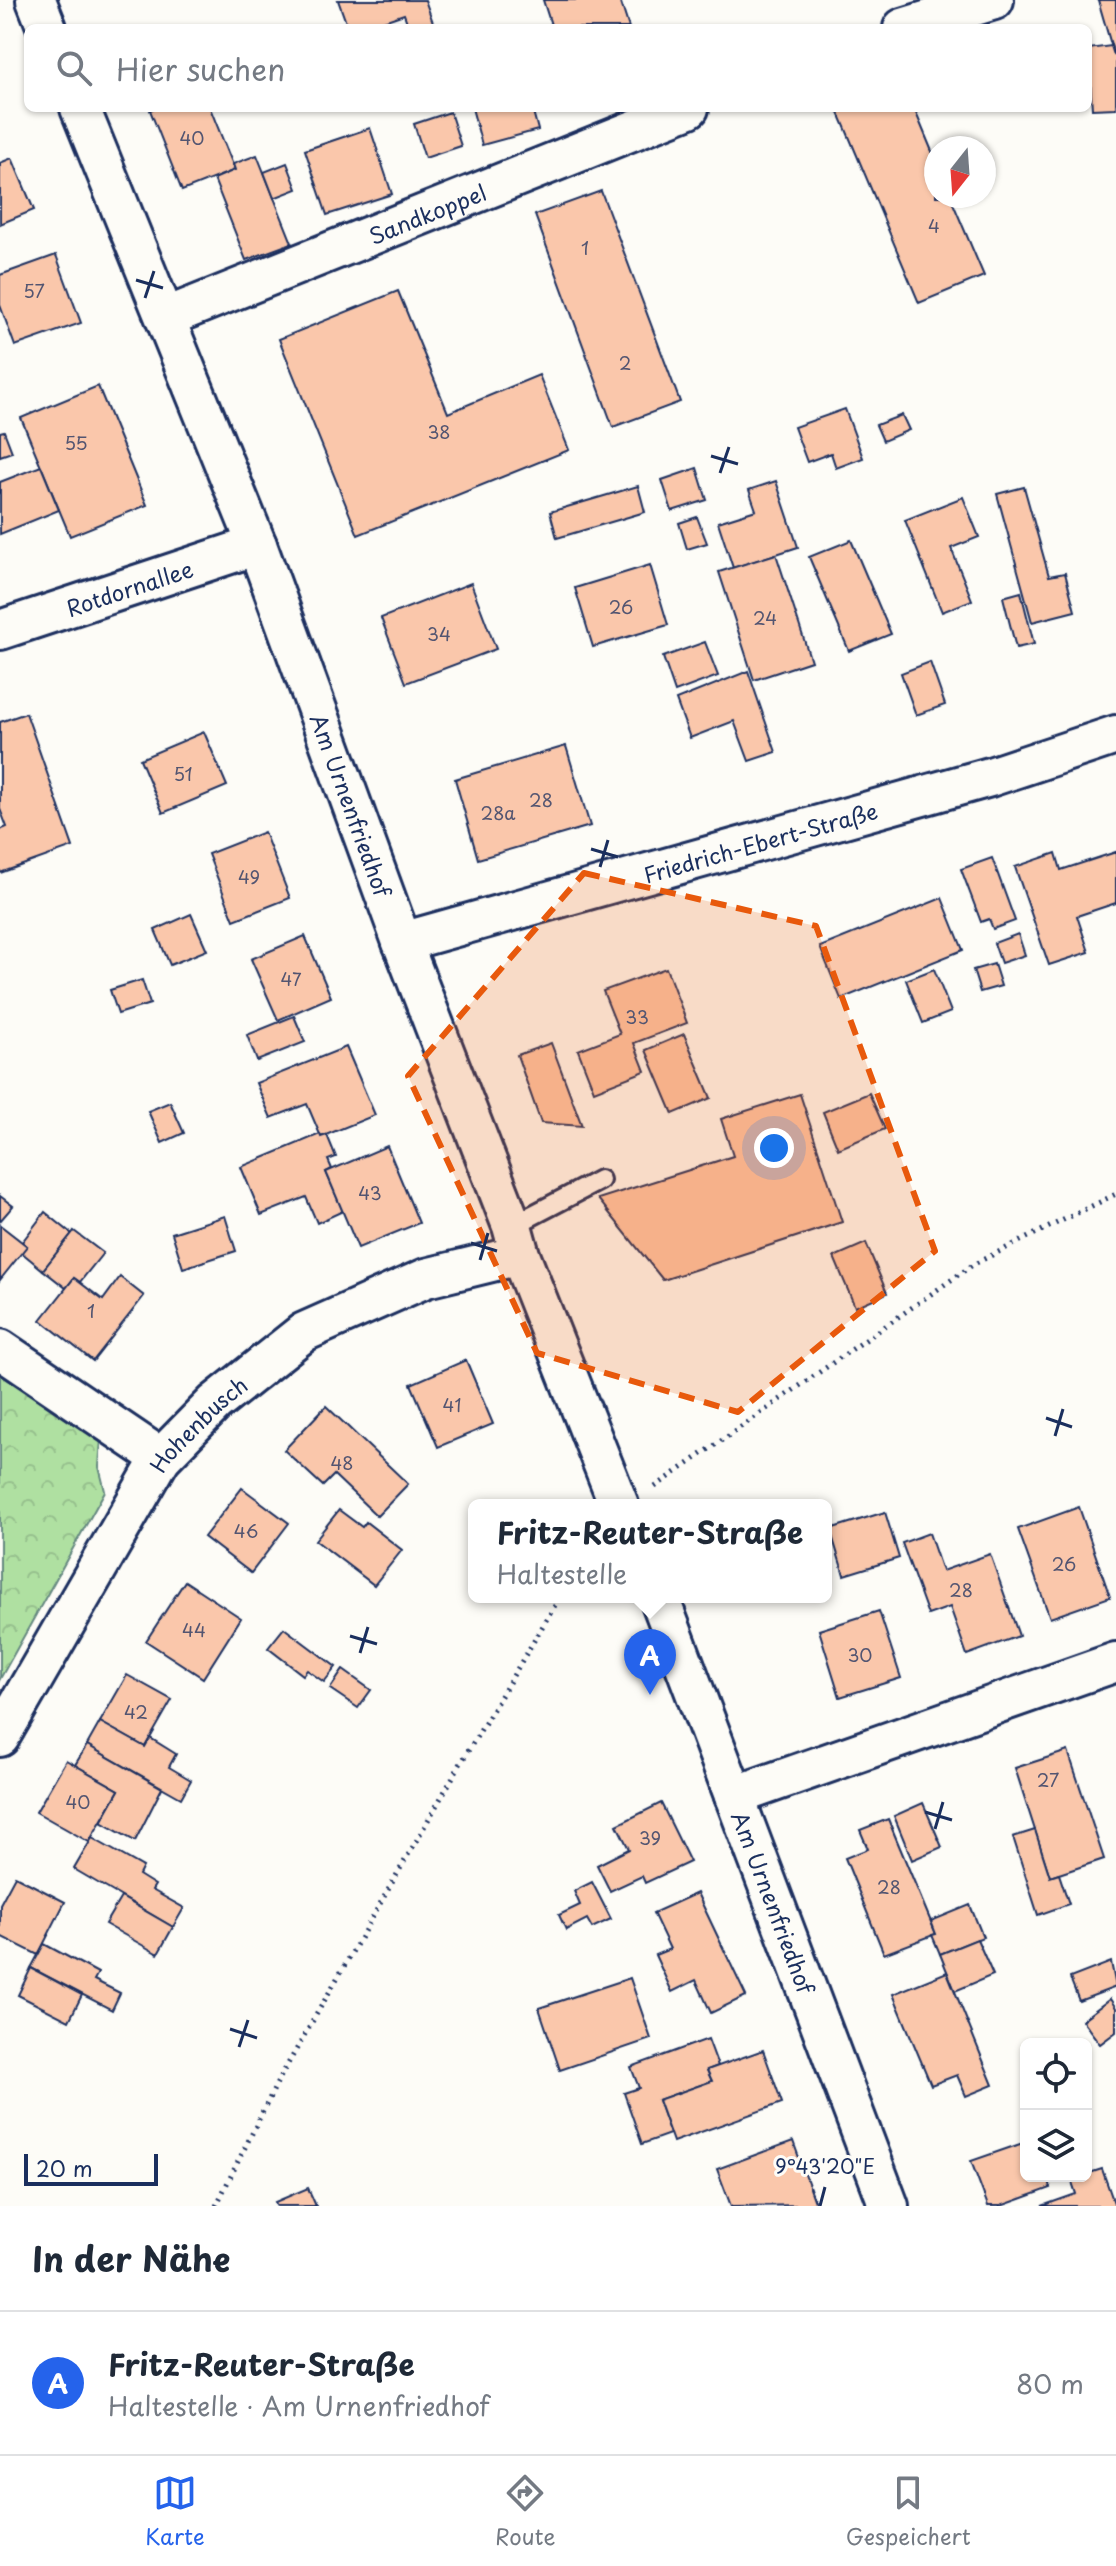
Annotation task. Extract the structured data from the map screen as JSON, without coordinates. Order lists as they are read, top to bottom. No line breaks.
{"streets":{"street":["Sandkoppel","Rotdornallee","Am Urnenfriedhof","Friedrich-Ebert-Straße","Hohenbusch"]},"crossings":[["Sandkoppel","Am Urnenfriedhof"],["Rotdornallee","Am Urnenfriedhof"],["Am Urnenfriedhof","Friedrich-Ebert-Straße"],["Am Urnenfriedhof","Hohenbusch"]],"house_numbers":["40","4","1","57","2","38","55","26","24","34","51","28","28a","49","47","33","43","1","41","48","46","26","28","44","30","42","27","40","39","28"],"scale_bar":"20 m","north":"bottom","page":{"search":"Hier suchen","popup":["Fritz-Reuter-Straße","Haltestelle"],"pins":"A","scale":"20 m","heading":"In der Nähe","list":[{"mark":"A","name":"Fritz-Reuter-Straße","note":"Haltestelle · Am Urnenfriedhof","value":"80 m"}],"nav":["Karte","Route","Gespeichert"]},"coordinates":["9°43'20\"E"]}
